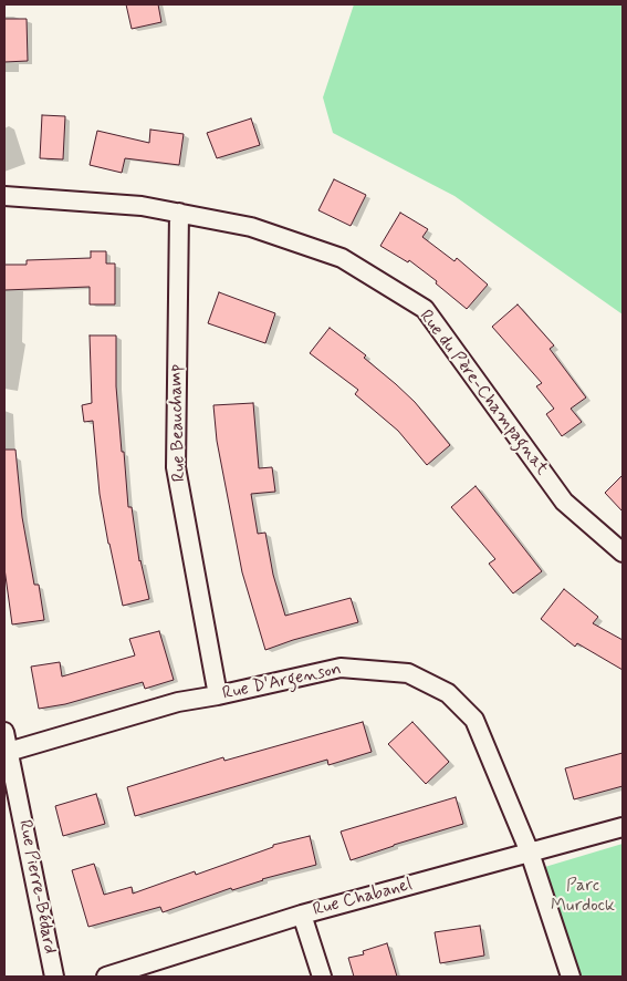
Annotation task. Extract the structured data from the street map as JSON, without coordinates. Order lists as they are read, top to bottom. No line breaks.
{"streets":{"street":["Rue du Père-Champagnat","Rue Beauchamp","Rue D'Argenson","Rue Pierre-Bédard","Rue Chabanel"]},"crossings":[["Rue du Père-Champagnat","Rue Beauchamp"],["Rue Beauchamp","Rue D'Argenson"],["Rue D'Argenson","Rue Pierre-Bédard"],["Rue D'Argenson","Rue Chabanel"]],"parks":["Parc Murdock"]}
